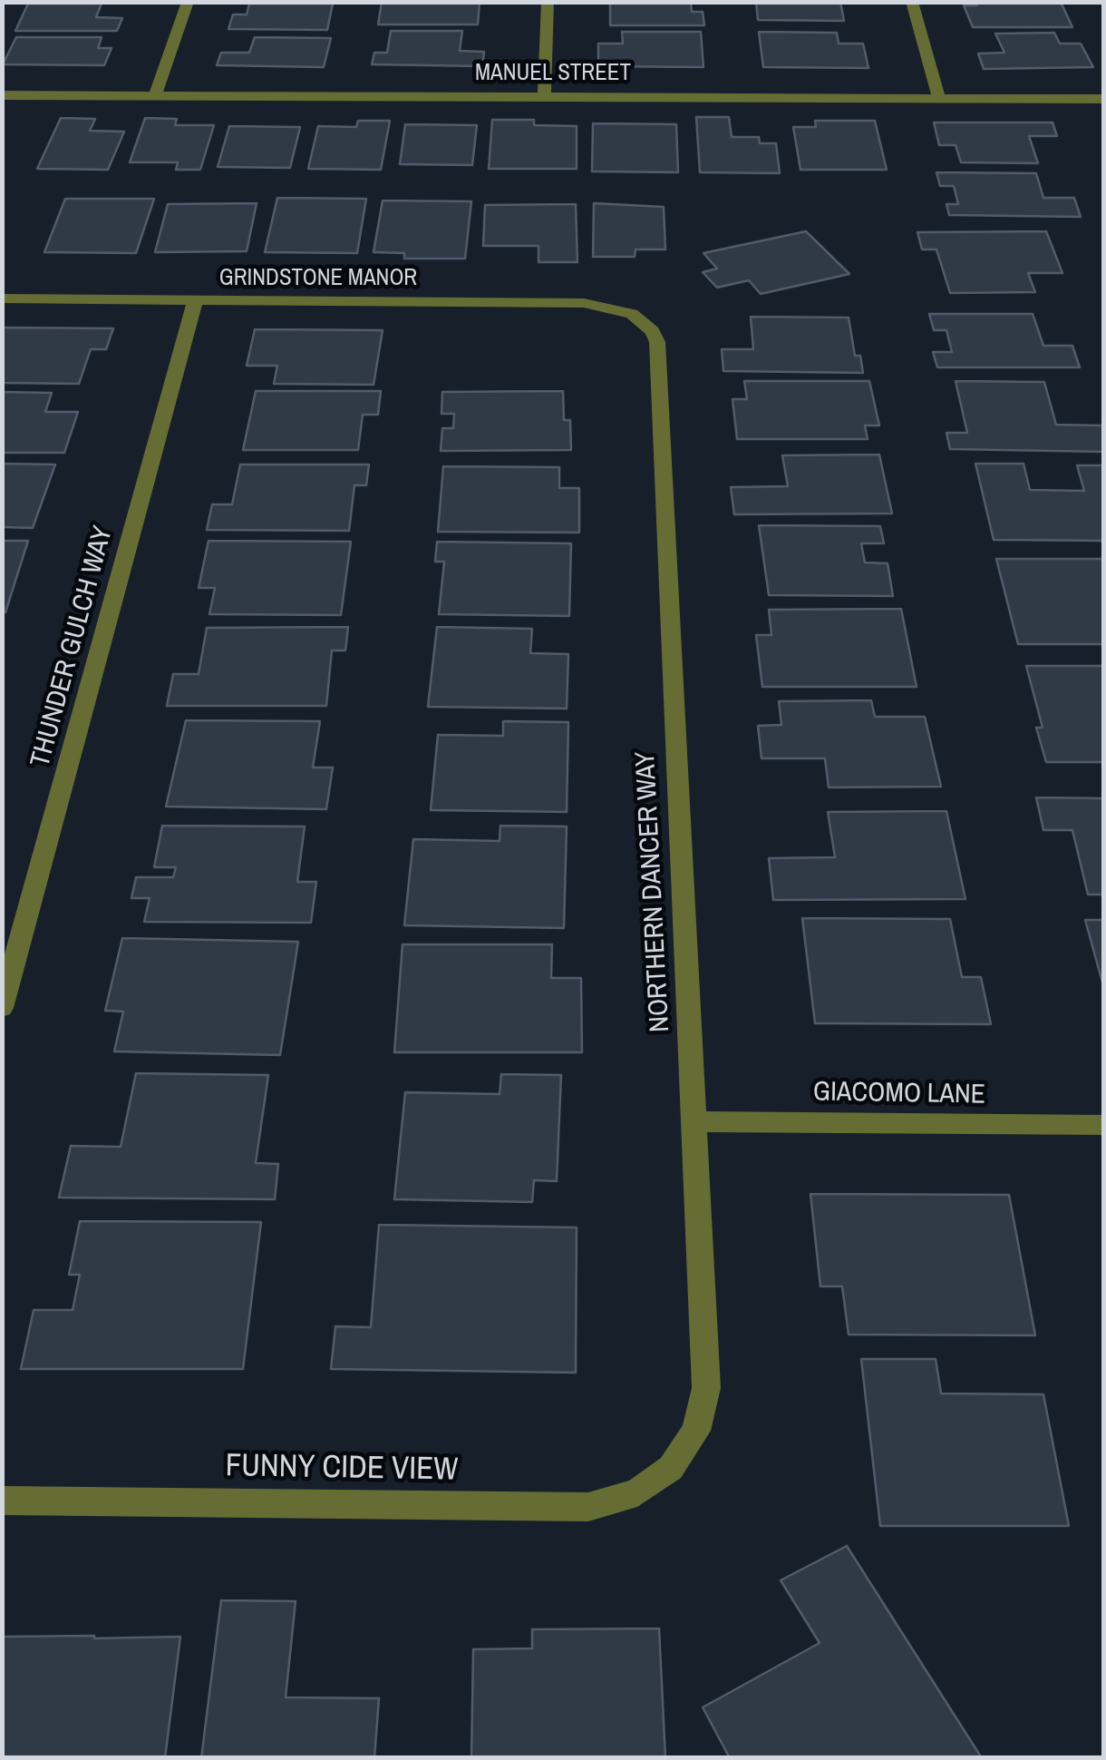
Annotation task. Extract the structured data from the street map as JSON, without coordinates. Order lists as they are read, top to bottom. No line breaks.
{"streets":{"street":["MANUEL STREET","GRINDSTONE MANOR","THUNDER GULCH WAY","NORTHERN DANCER WAY","GIACOMO LANE","FUNNY CIDE VIEW"]},"crossings":[["GRINDSTONE MANOR","THUNDER GULCH WAY"],["GRINDSTONE MANOR","NORTHERN DANCER WAY"],["NORTHERN DANCER WAY","GIACOMO LANE"],["NORTHERN DANCER WAY","FUNNY CIDE VIEW"]]}
